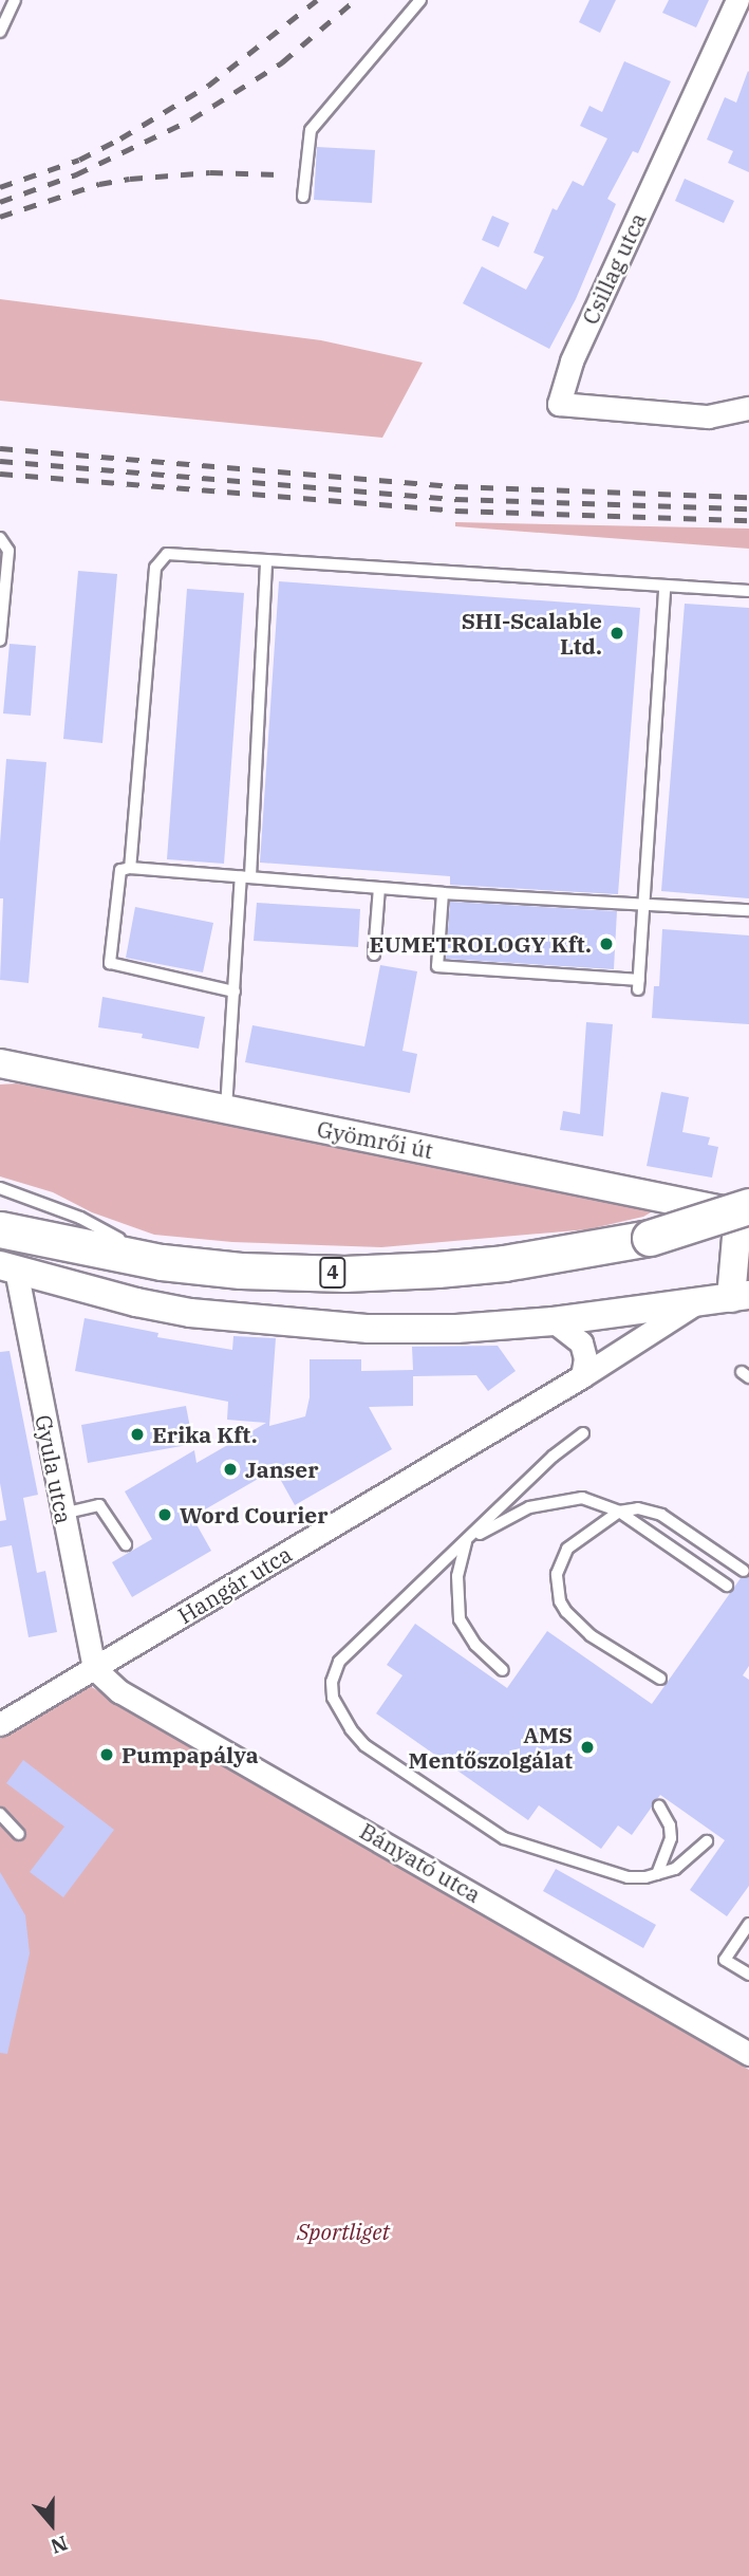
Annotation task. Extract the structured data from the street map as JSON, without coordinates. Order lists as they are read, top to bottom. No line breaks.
{"streets":{"main road":["4"],"street":["Csillag utca","Gyömrői út","Gyula utca","Hangár utca","Bányató utca"]},"crossings":[["Gyömrői út","4"],["Gyula utca","Hangár utca"],["Gyula utca","Bányató utca"],["Hangár utca","Bányató utca"]],"parks":["Sportliget"],"places":["SHI-Scalable Ltd.","EUMETROLOGY Kft.","Erika Kft.","Janser","Word Courier","AMS Mentőszolgálat","Pumpapálya"],"north":"bottom"}
